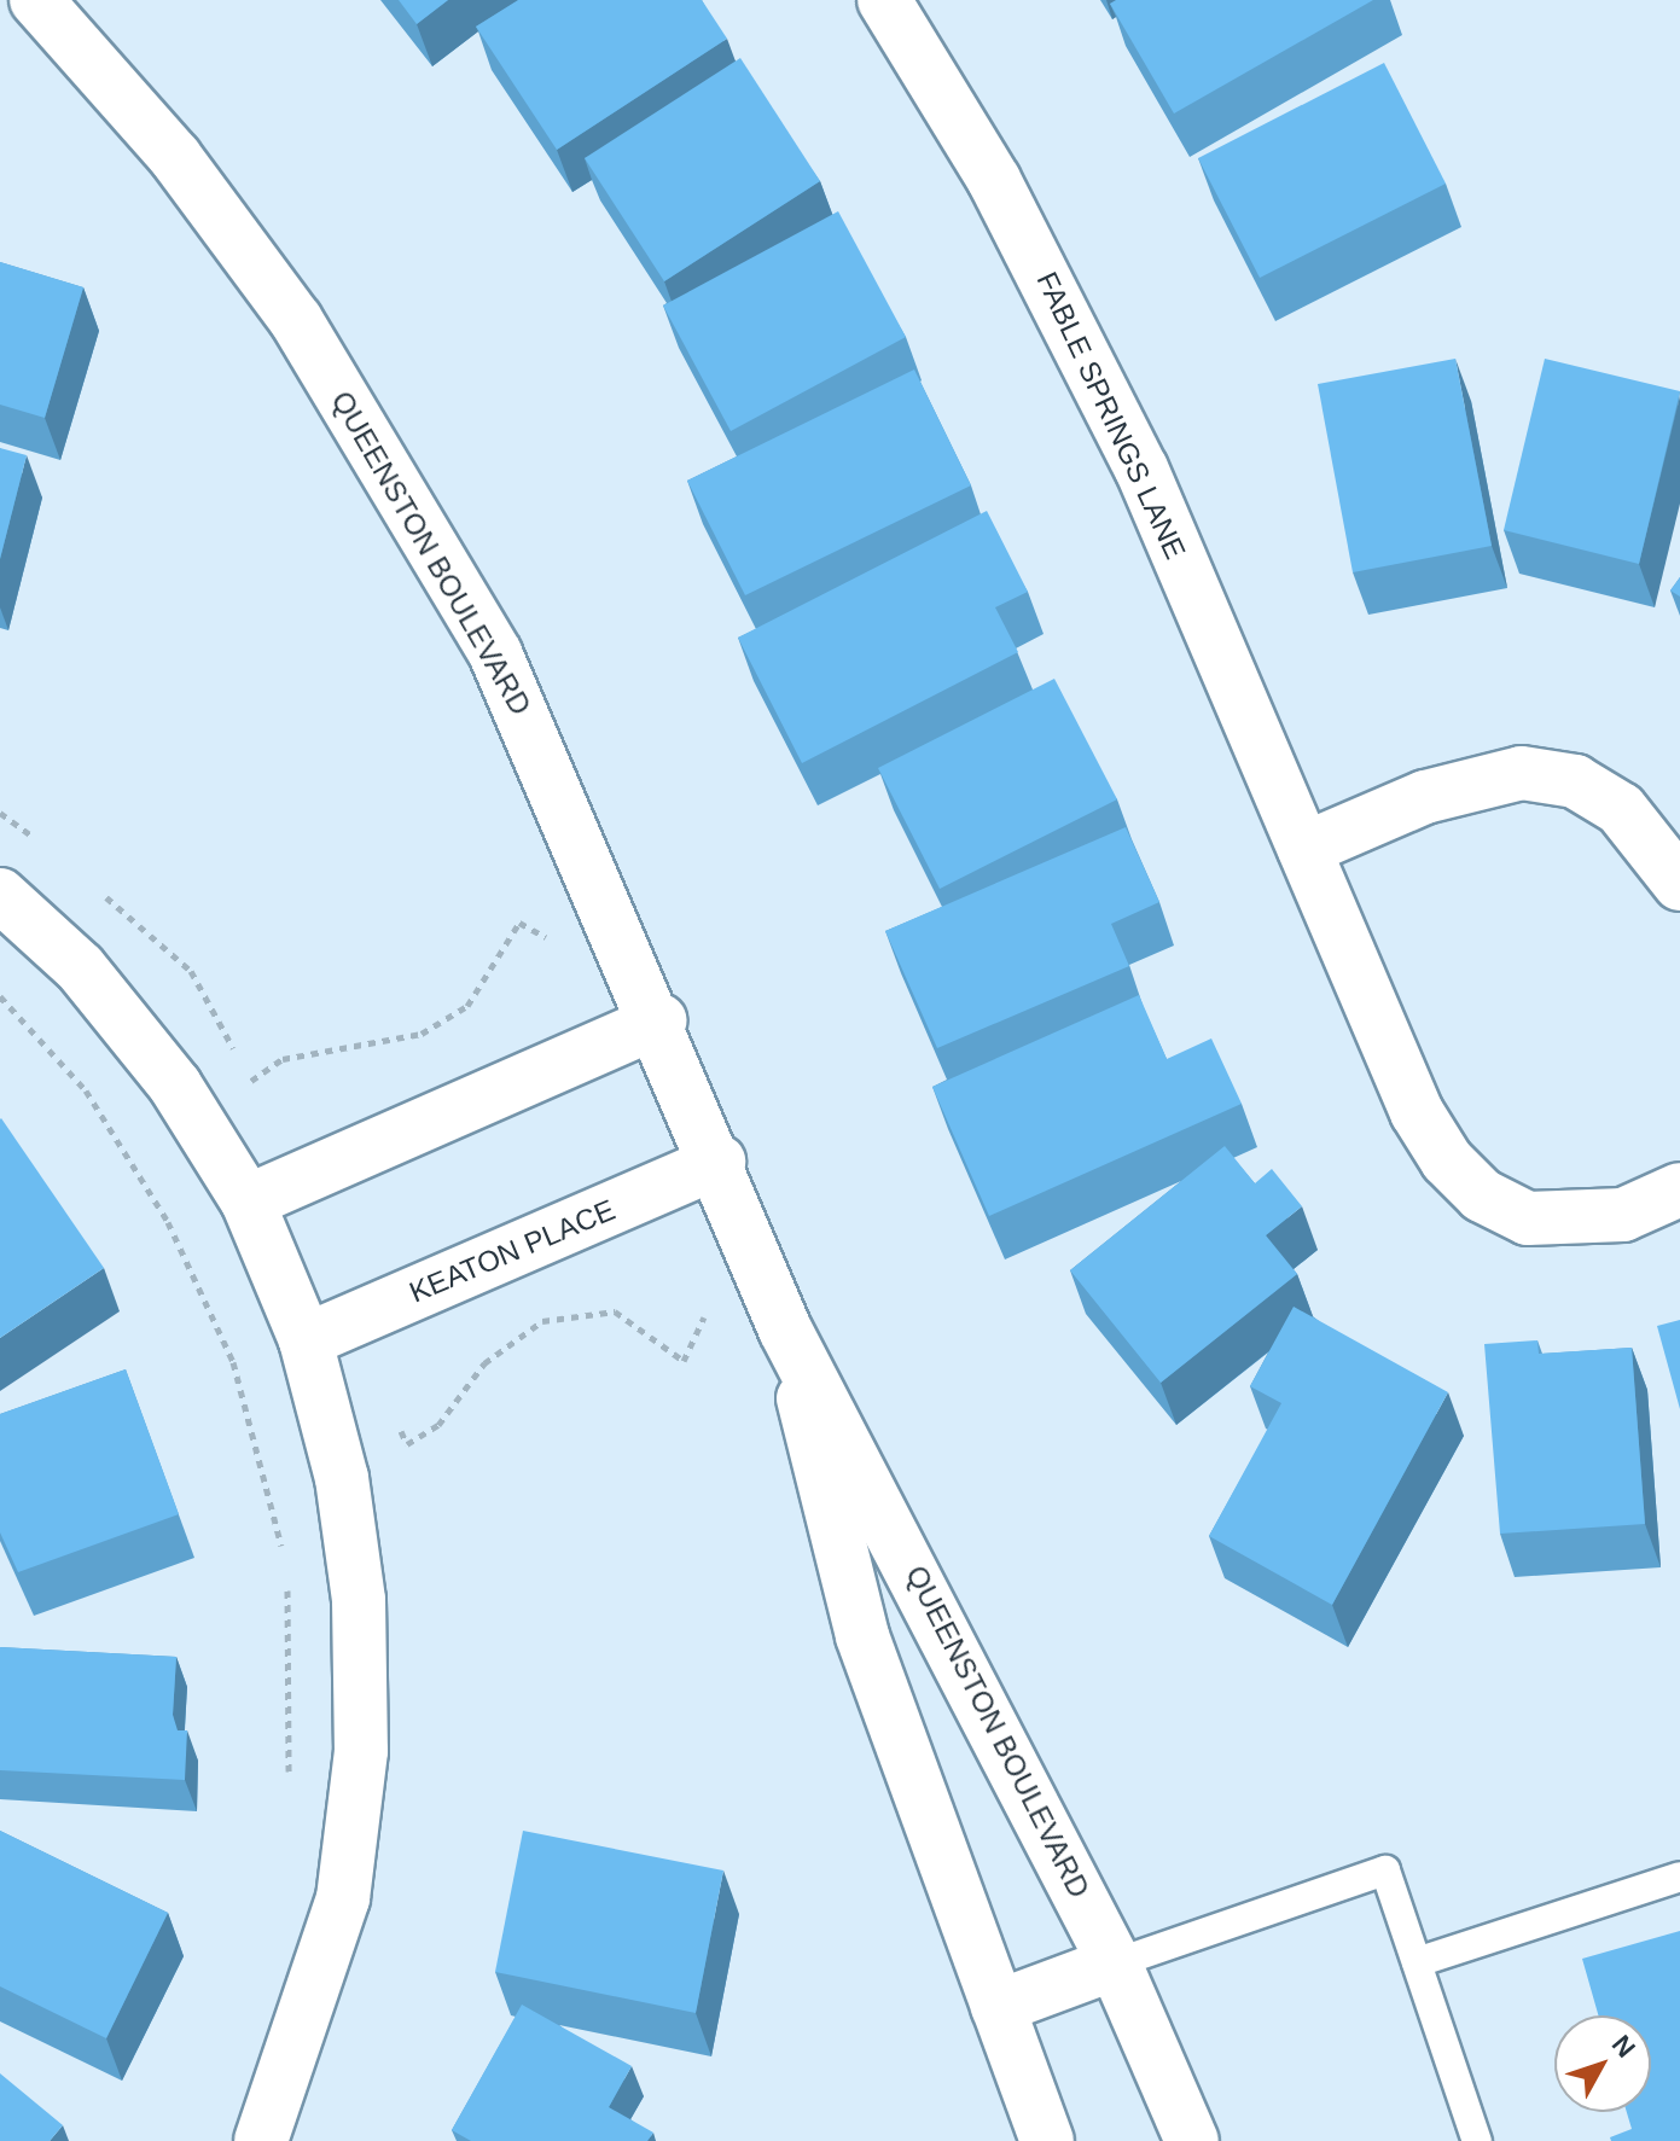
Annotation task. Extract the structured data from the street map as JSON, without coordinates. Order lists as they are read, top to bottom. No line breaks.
{"streets":{"street":["FABLE SPRINGS LANE","QUEENSTON BOULEVARD","KEATON PLACE"]},"crossings":[["QUEENSTON BOULEVARD","KEATON PLACE"]],"north":"top right"}
